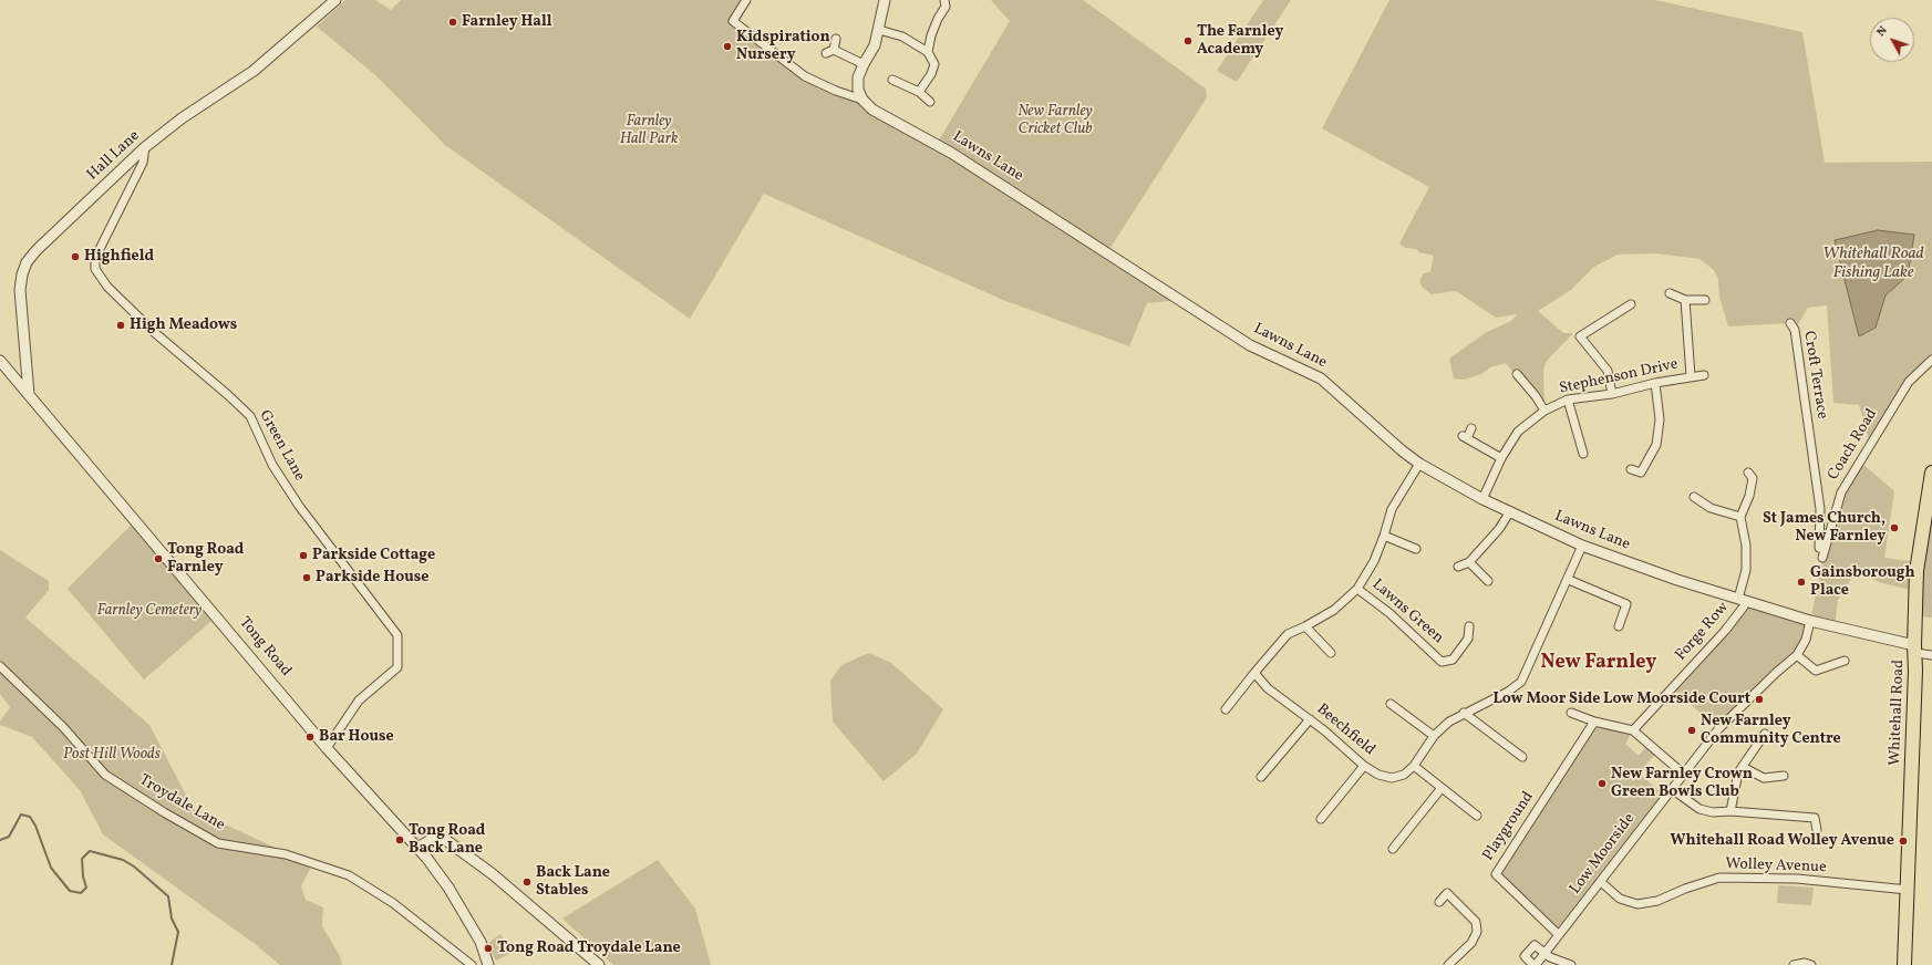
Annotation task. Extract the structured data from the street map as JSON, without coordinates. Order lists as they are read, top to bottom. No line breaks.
{"streets":{"main road":["Whitehall Road"],"street":["Hall Lane","Lawns Lane","Croft Terrace","Stephenson Drive","Coach Road","Green Lane","Lawns Green","Forge Row","Tong Road","Beechfield","Troydale Lane","Playground","Low Moorside","Wolley Avenue"]},"crossings":[["Hall Lane","Green Lane"],["Hall Lane","Tong Road"],["Lawns Lane","Stephenson Drive"],["Lawns Lane","Forge Row"],["Lawns Lane","Whitehall Road"],["Lawns Lane","Beechfield"],["Lawns Lane","Low Moorside"],["Croft Terrace","Coach Road"],["Green Lane","Tong Road"],["Whitehall Road","Wolley Avenue"],["Playground","Low Moorside"],["Low Moorside","Wolley Avenue"]],"districts":["New Farnley"],"water":["Whitehall Road Fishing Lake"],"parks":["New Farnley Cricket Club","Farnley Hall Park","Farnley Cemetery","Post Hill Woods"],"places":["Farnley Hall","The Farnley Academy","Kidspiration Nursery","Highfield","High Meadows","St James Church, New Farnley","Parkside Cottage","Tong Road Farnley","Parkside House","Gainsborough Place","Low Moor Side Low Moorside Court","New Farnley Community Centre","Bar House","New Farnley Crown Green Bowls Club","Tong Road Back Lane","Whitehall Road Wolley Avenue","Back Lane Stables","Tong Road Troydale Lane"],"north":"top left"}
